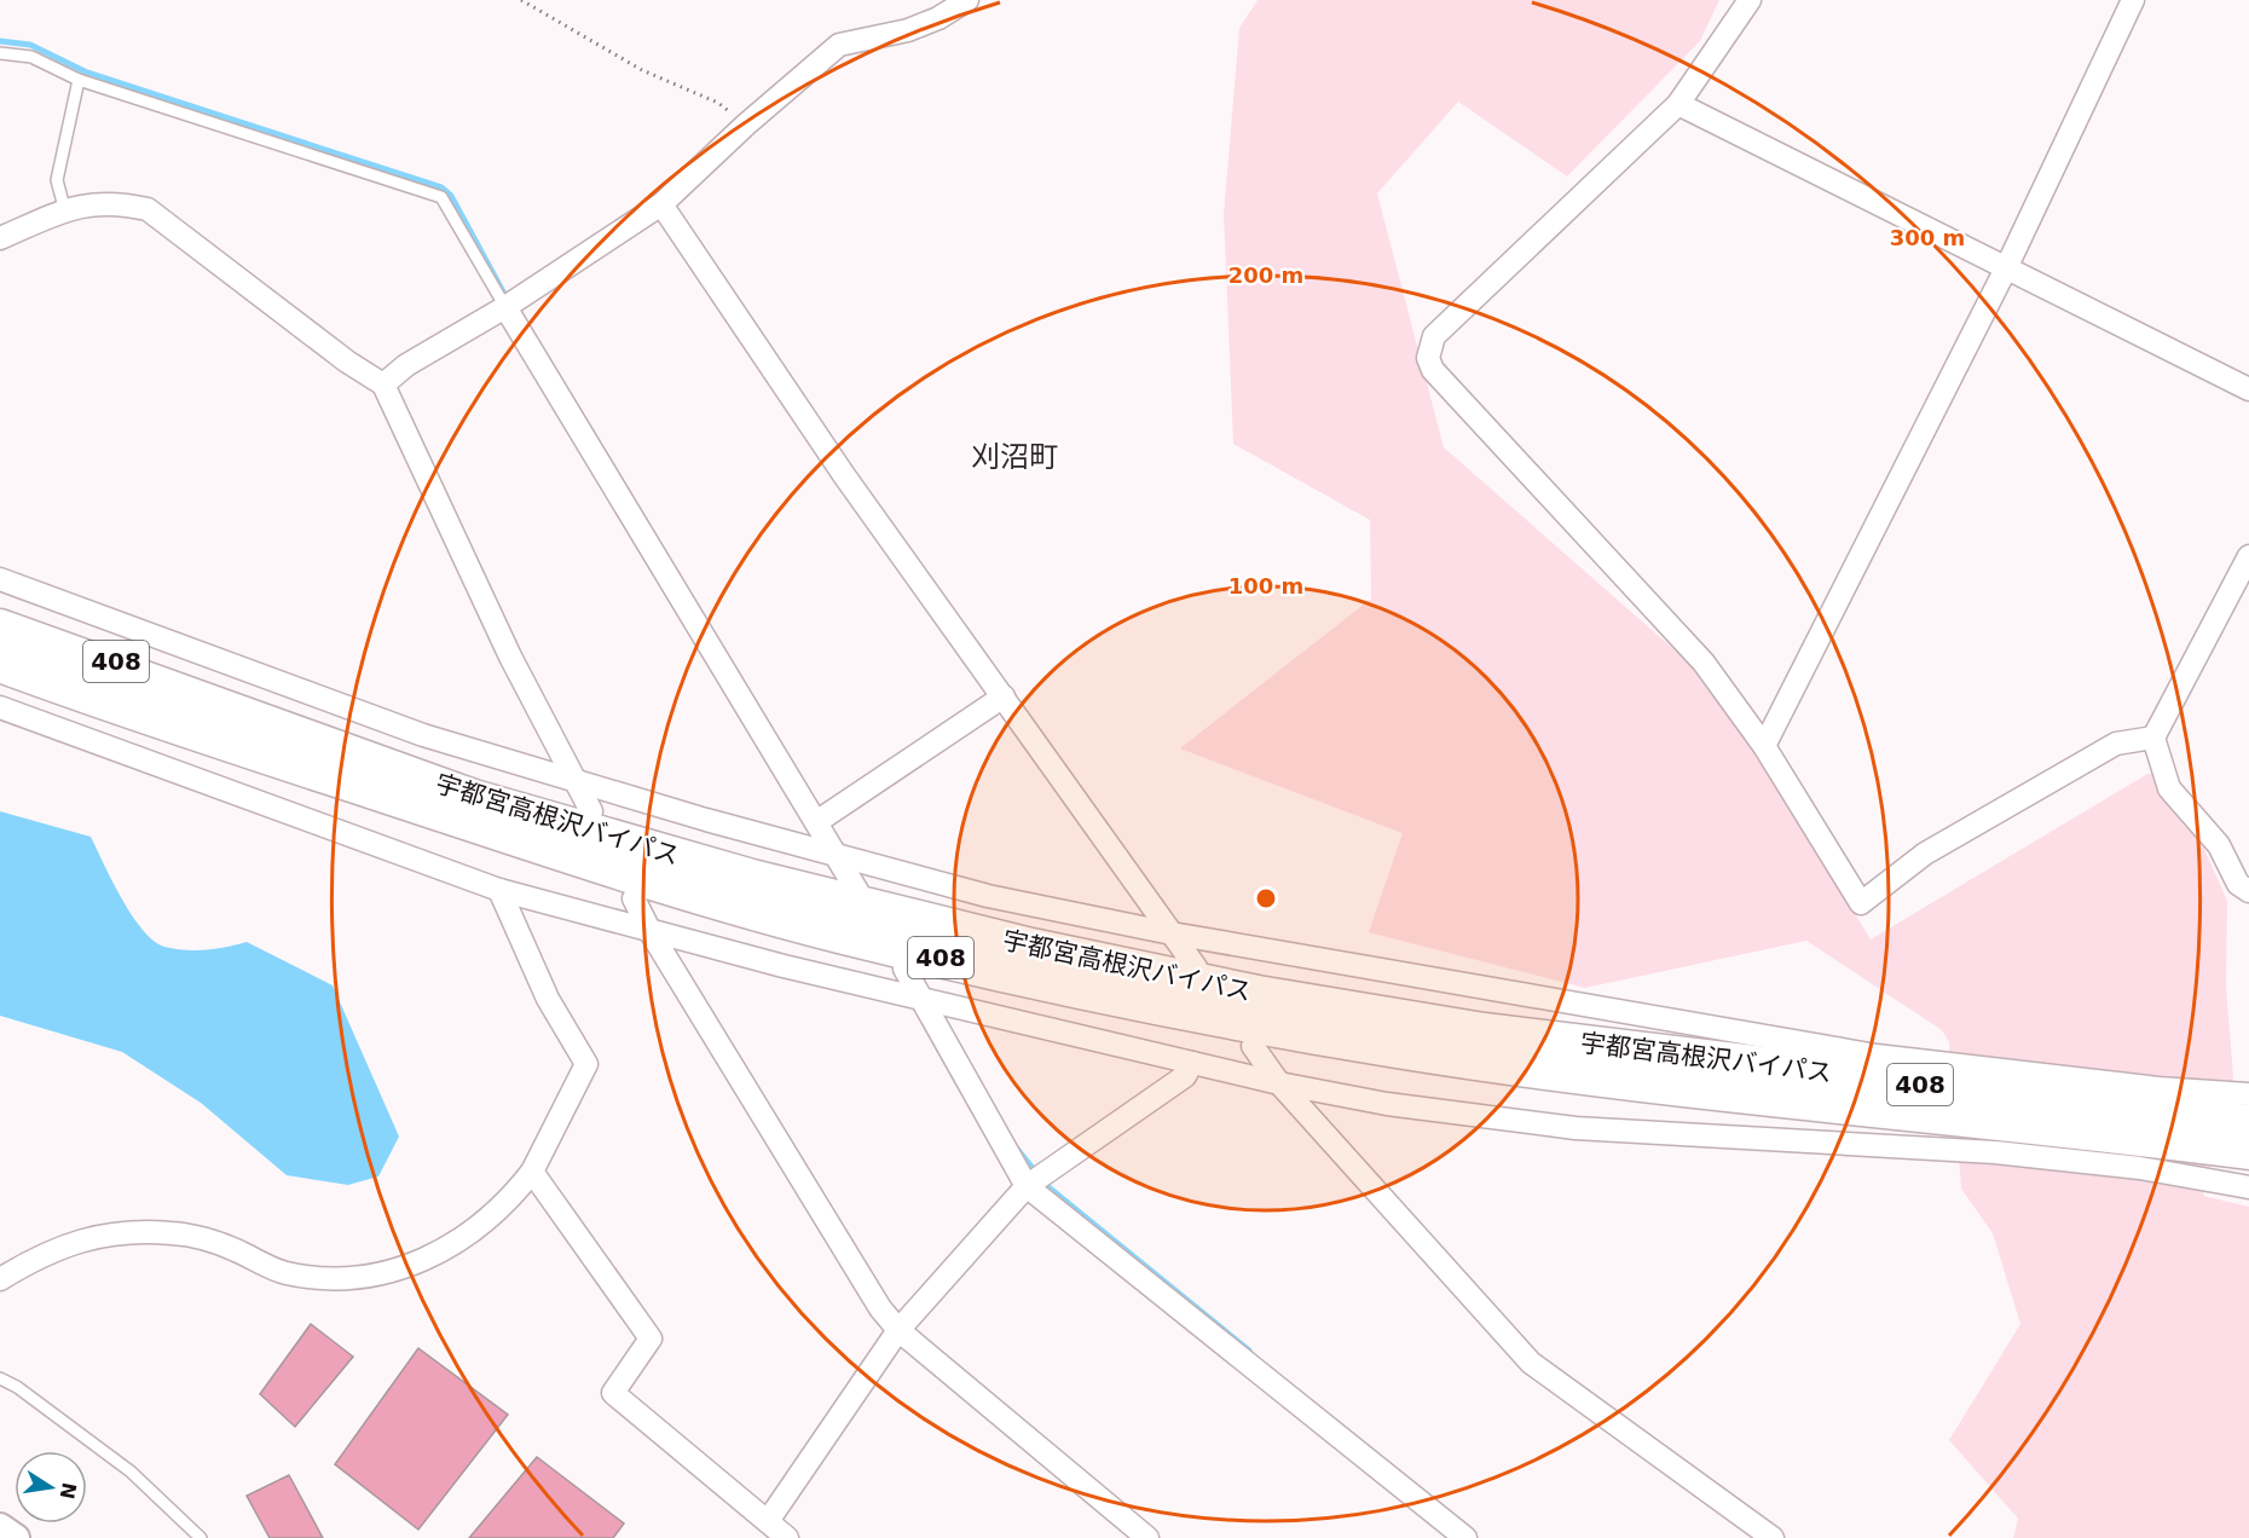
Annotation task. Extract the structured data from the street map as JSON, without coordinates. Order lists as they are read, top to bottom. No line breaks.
{"streets":{"highway":["408","宇都宮高根沢バイパス"]},"crossings":[["408","宇都宮高根沢バイパス"]],"districts":["刈沼町"],"north":"right","rings":["300 m","200 m","100 m"]}
